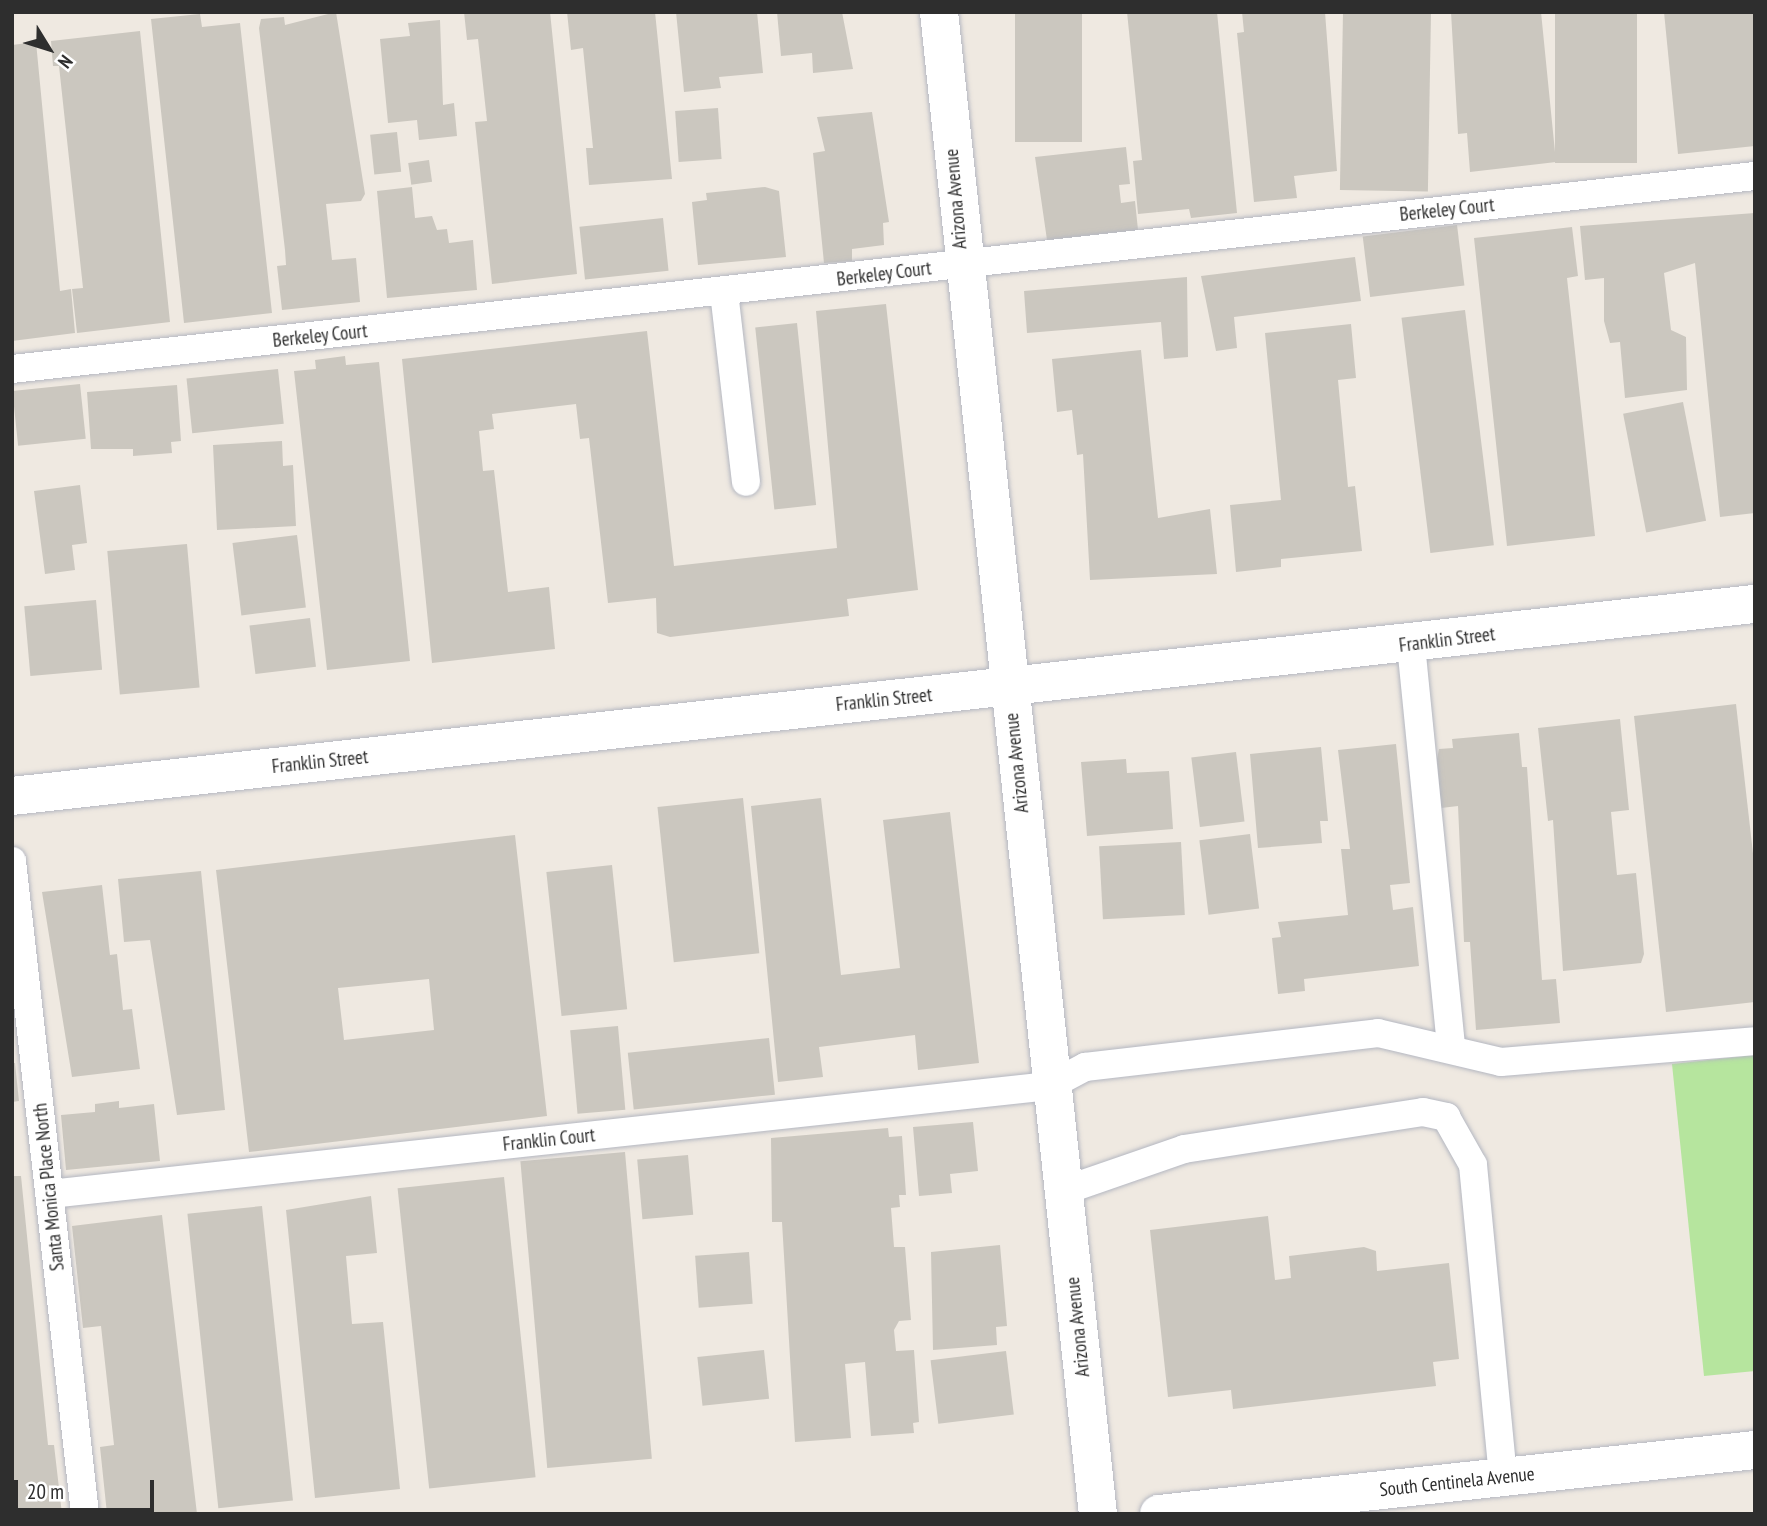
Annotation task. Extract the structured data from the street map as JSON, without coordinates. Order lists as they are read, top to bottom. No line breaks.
{"streets":{"street":["Arizona Avenue","Franklin Street","South Centinela Avenue"],"lane":["Berkeley Court","Franklin Court","Santa Monica Place North"]},"crossings":[["Arizona Avenue","Berkeley Court"],["Arizona Avenue","Franklin Street"],["Arizona Avenue","Franklin Court"],["Franklin Court","Santa Monica Place North"]],"scale_bar":"20 m","north":"bottom right"}
